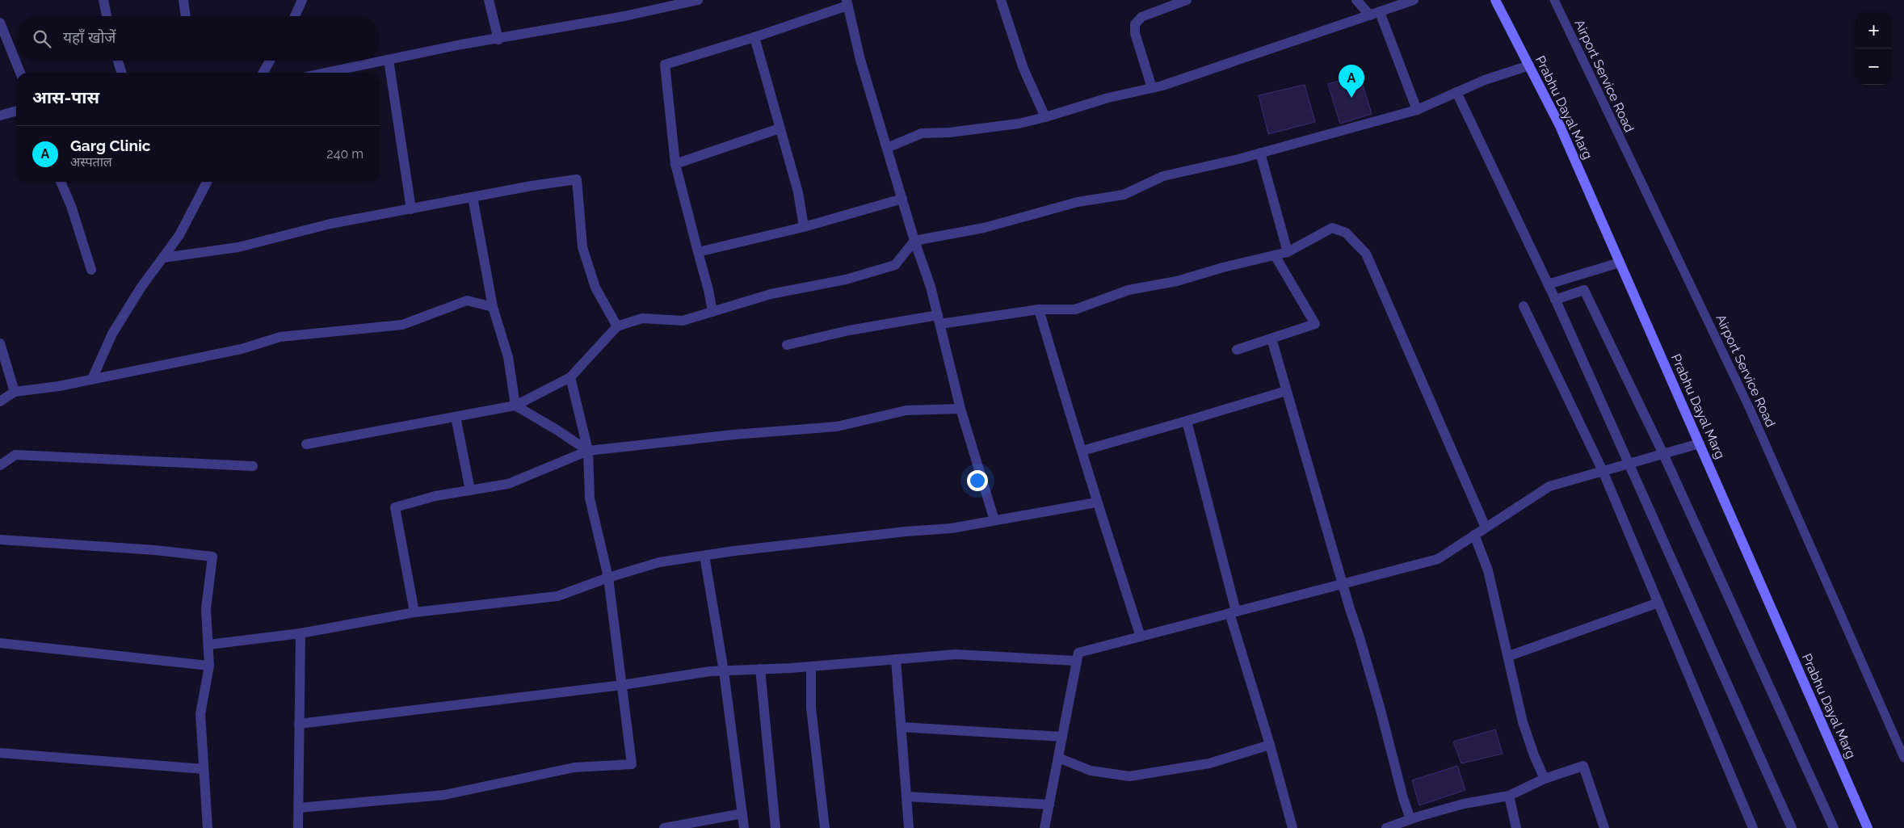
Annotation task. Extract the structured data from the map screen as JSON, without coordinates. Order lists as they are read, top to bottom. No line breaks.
{"streets":{"street":["Prabhu Dayal Marg"],"lane":["Airport Service Road"]},"page":{"map_buttons":["+","−"],"search":"यहाँ खोजें","pins":"A","heading":"आस-पास","list":[{"mark":"A","name":"Garg Clinic","note":"अस्पताल","value":"240 m"}]}}
